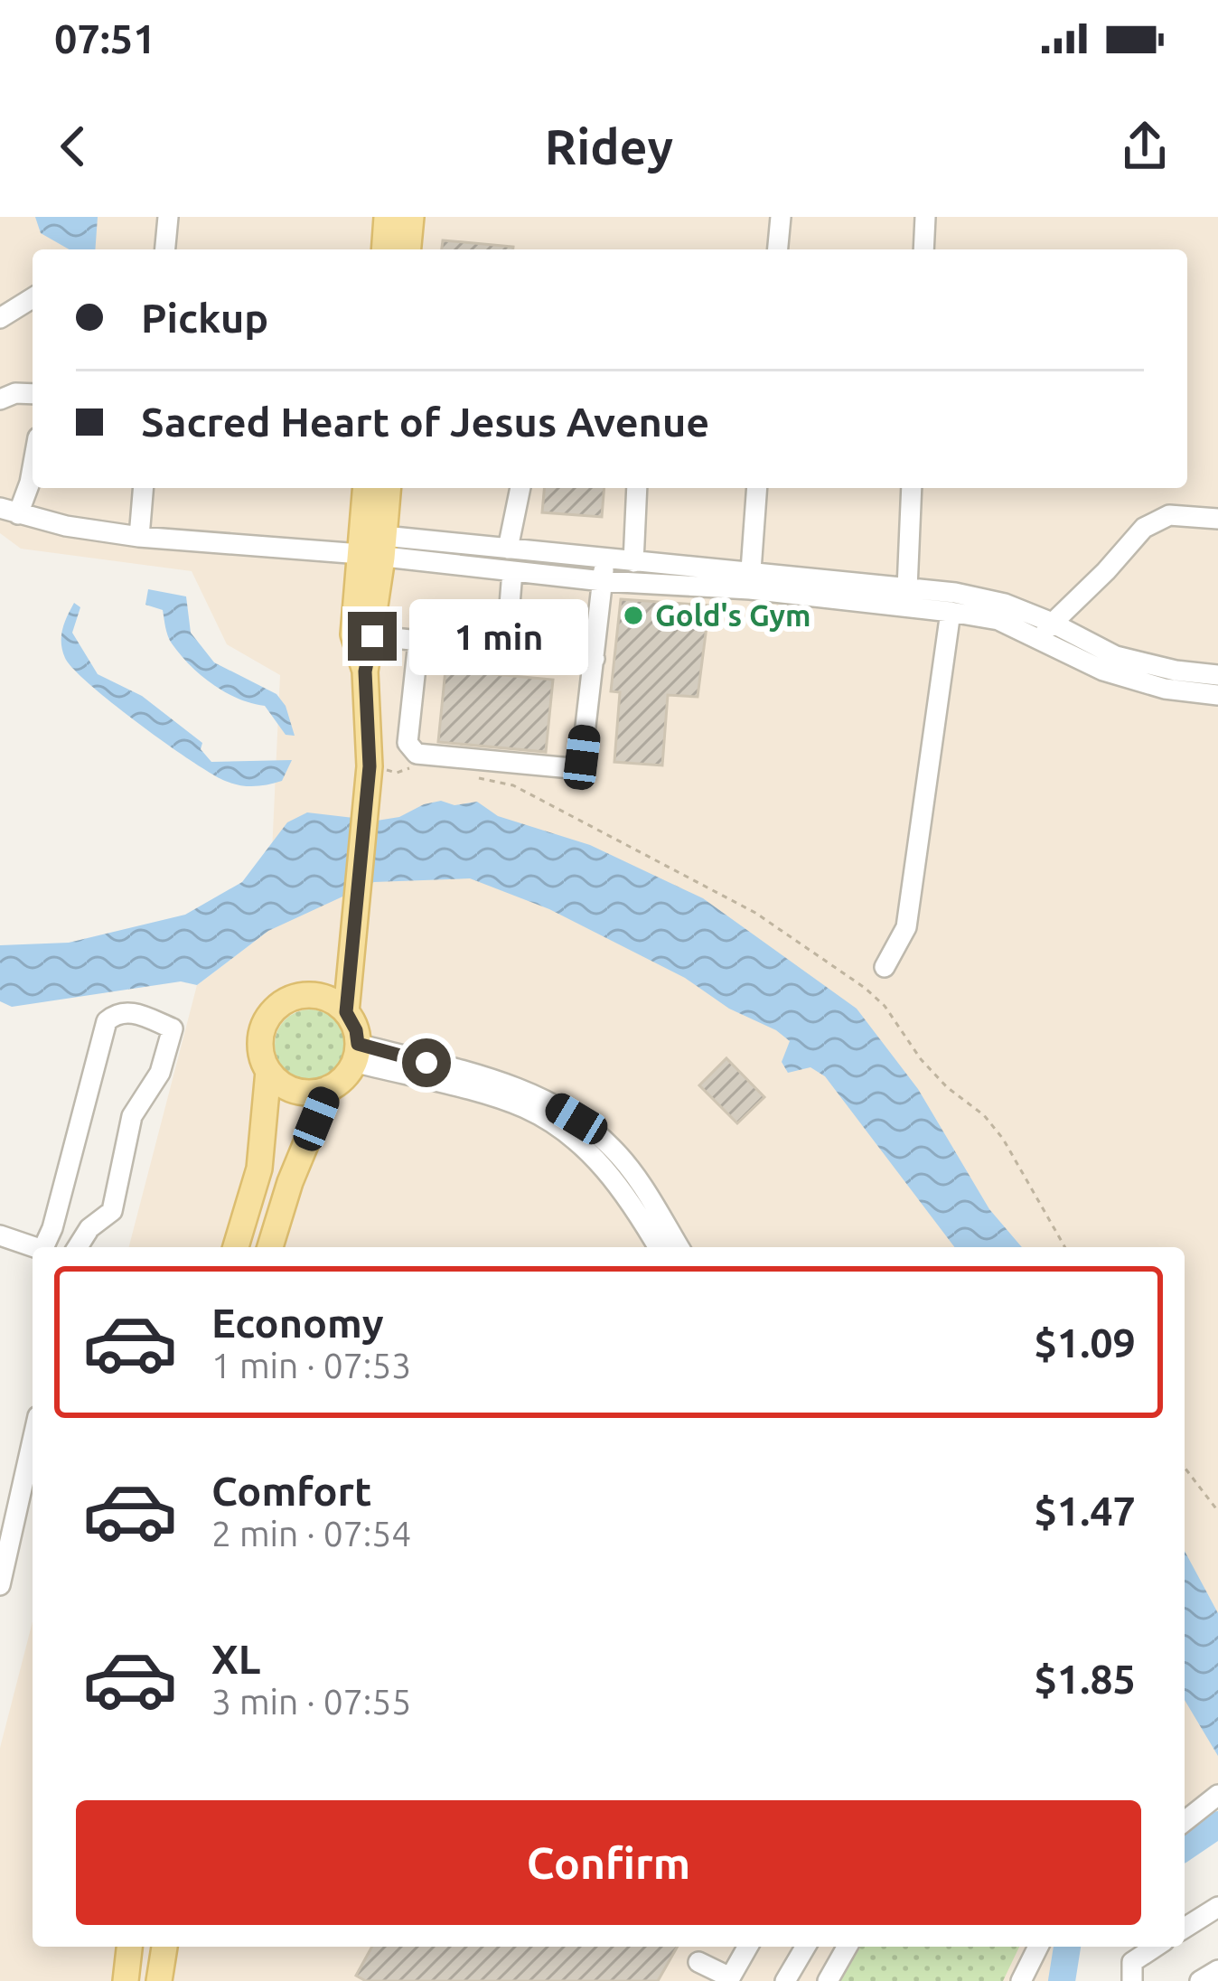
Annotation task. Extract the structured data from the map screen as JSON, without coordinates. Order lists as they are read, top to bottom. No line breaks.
{"places":["Gold's Gym"],"page":{"status":"07:51","header":"Ridey","banner":["Pickup","Sacred Heart of Jesus Avenue"],"bubble":"1 min","list":[{"name":"Economy","note":"1 min · 07:53","value":"$1.09"},{"name":"Comfort","note":"2 min · 07:54","value":"$1.47"},{"name":"XL","note":"3 min · 07:55","value":"$1.85"}],"buttons":"Confirm"}}
